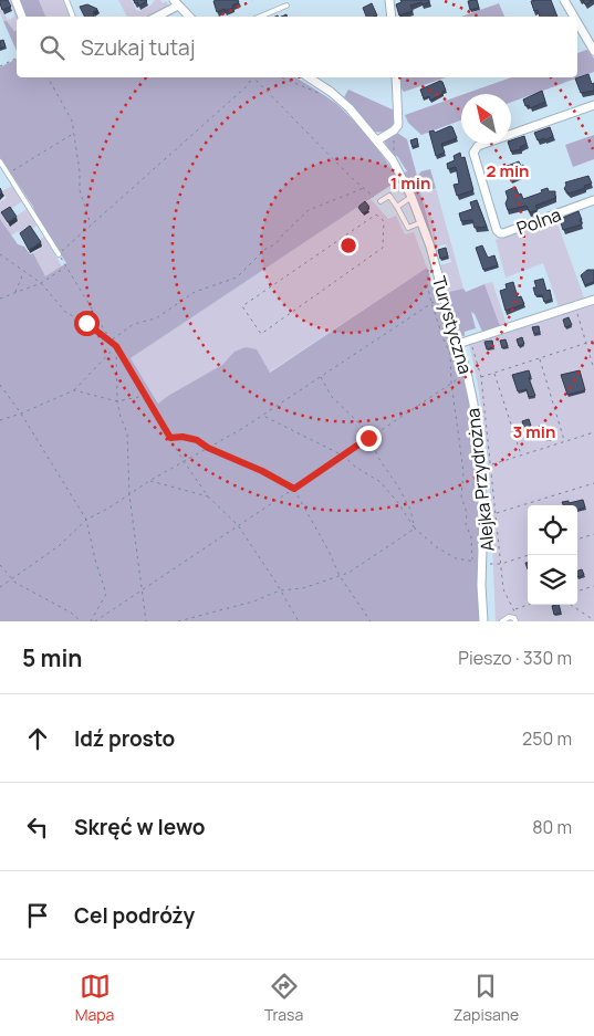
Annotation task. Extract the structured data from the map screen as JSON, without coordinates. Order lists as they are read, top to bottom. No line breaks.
{"streets":{"street":["Polna","Turystyczna"],"path":["Alejka Przydrożna"]},"north":"top left","page":{"search":"Szukaj tutaj","heading":["5 min","Pieszo · 330 m"],"list":[["Idź prosto","250 m"],["Skręć w lewo","80 m"],"Cel podróży"],"nav":["Mapa","Trasa","Zapisane"]},"rings":["2 min","1 min","3 min"]}
